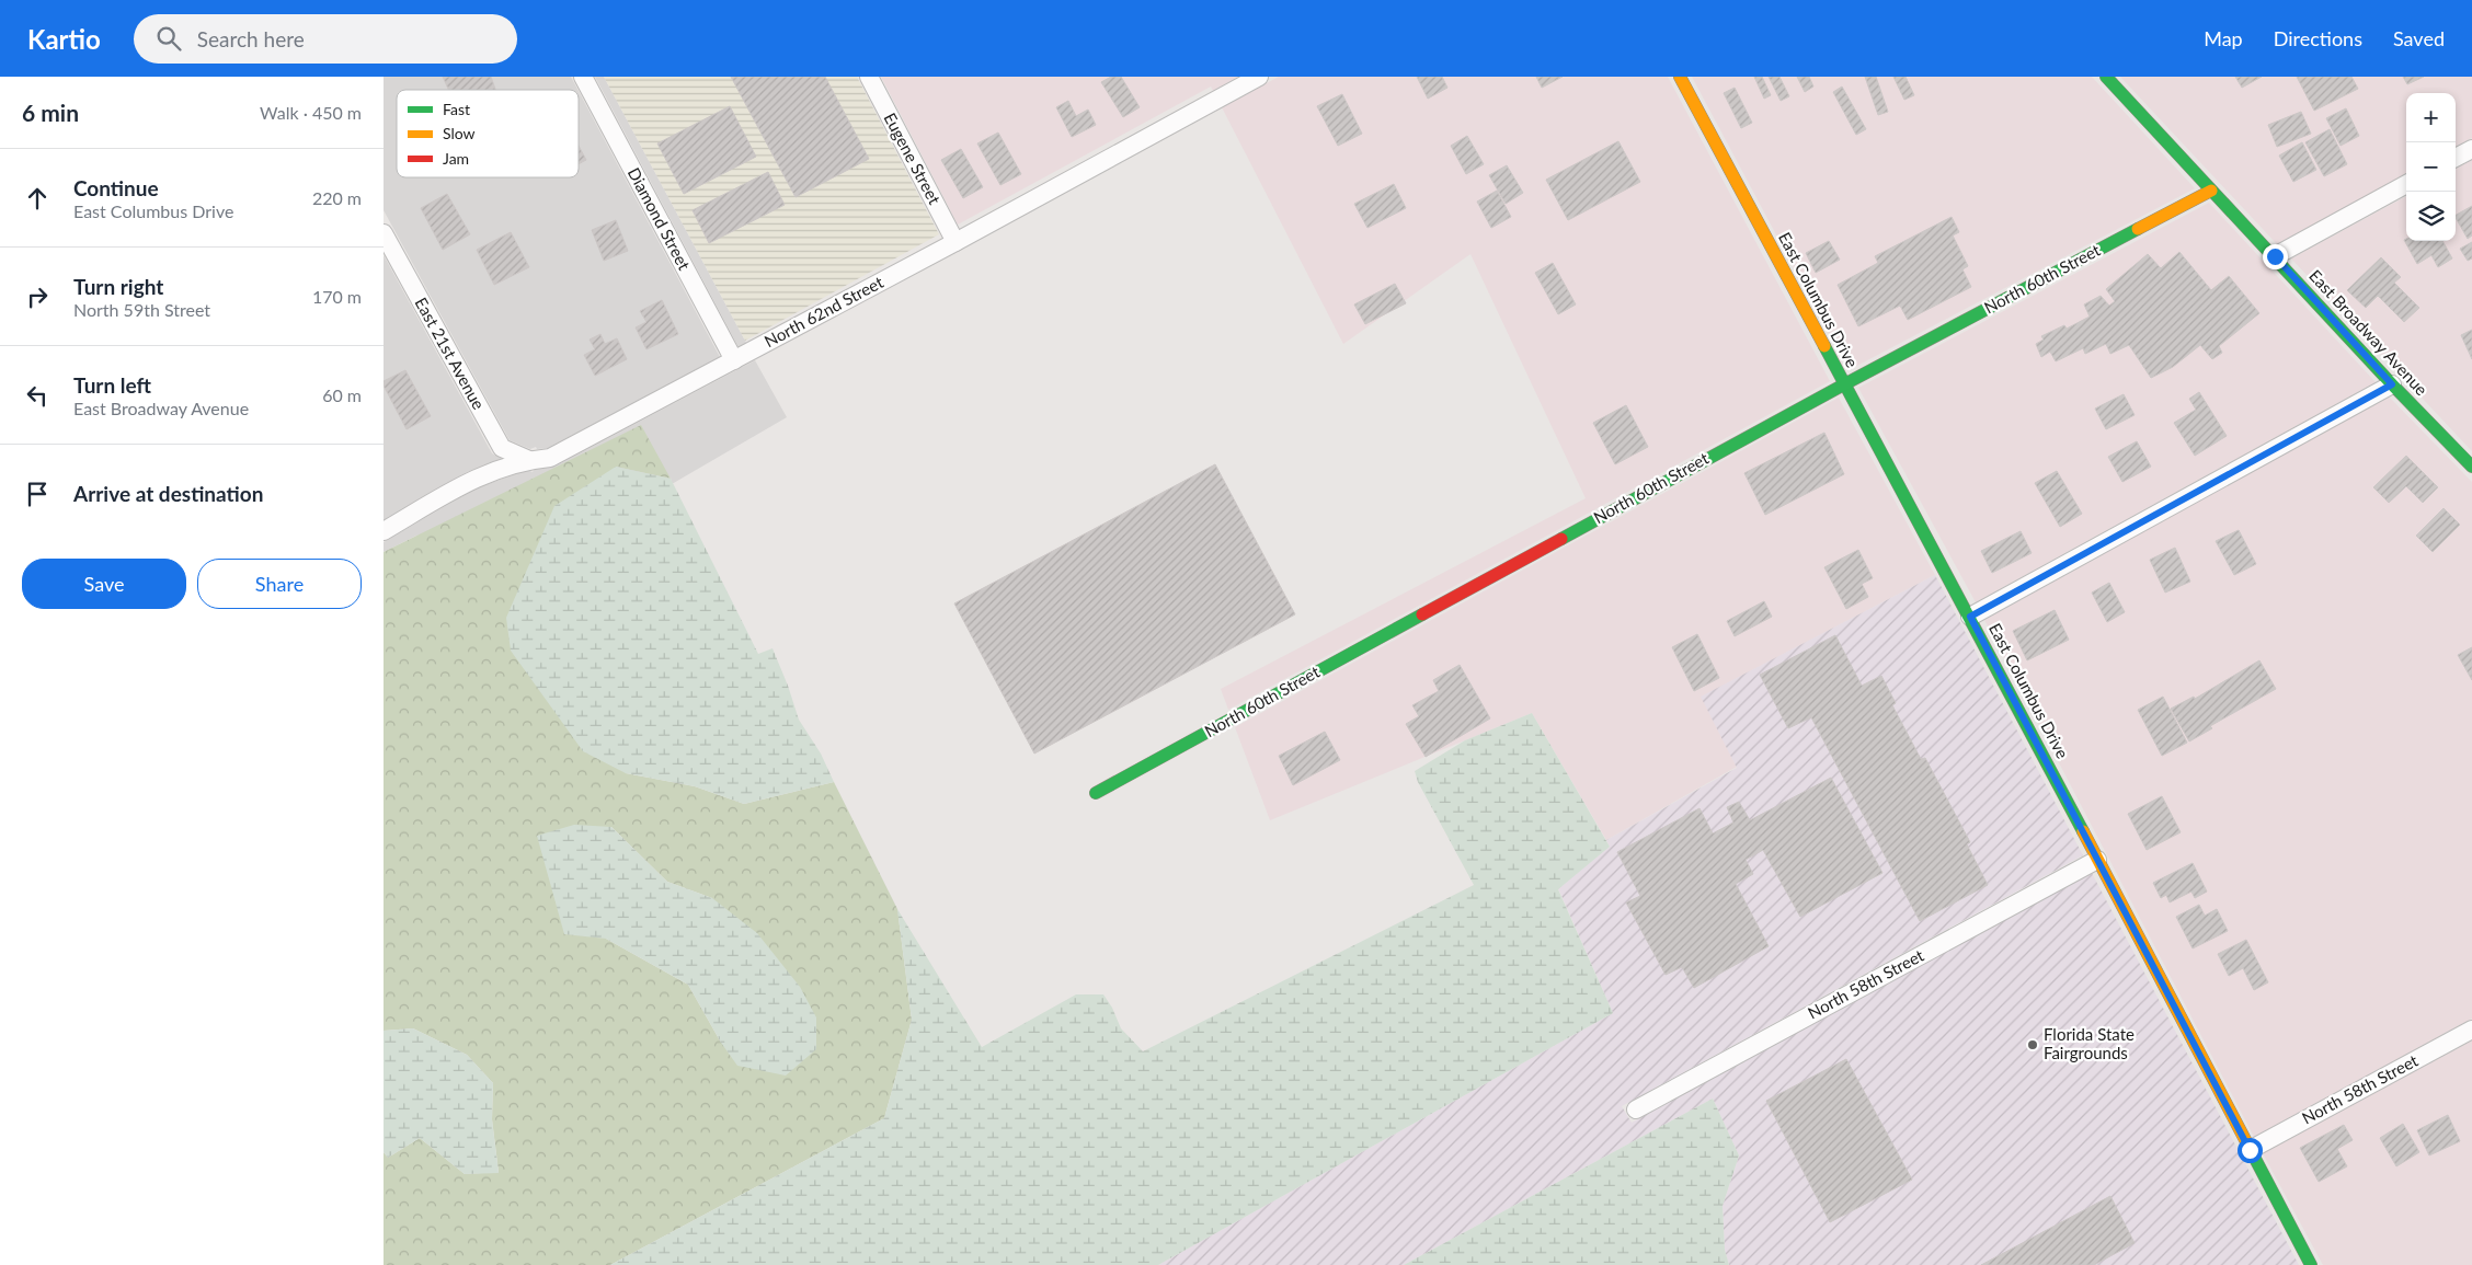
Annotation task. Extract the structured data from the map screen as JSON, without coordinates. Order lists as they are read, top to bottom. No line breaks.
{"streets":{"street":["Eugene Street","Diamond Street","North 60th Street","East Columbus Drive","North 62nd Street","East Broadway Avenue","East 21st Avenue","North 58th Street"]},"crossings":[["Eugene Street","North 62nd Street"],["Diamond Street","North 62nd Street"],["North 60th Street","East Columbus Drive"],["North 60th Street","East Broadway Avenue"],["East Columbus Drive","North 58th Street"],["North 62nd Street","East 21st Avenue"]],"places":["Florida State Fairgrounds"],"legend":["Fast","Slow","Jam"],"page":{"header":"Kartio","search":"Search here","nav":["Map","Directions","Saved"],"heading":["6 min","Walk · 450 m"],"map_buttons":["+","−"],"list":[["Continue","East Columbus Drive","220 m"],["Turn right","North 59th Street","170 m"],["Turn left","East Broadway Avenue","60 m"],"Arrive at destination"],"buttons":["Save","Share"]}}
